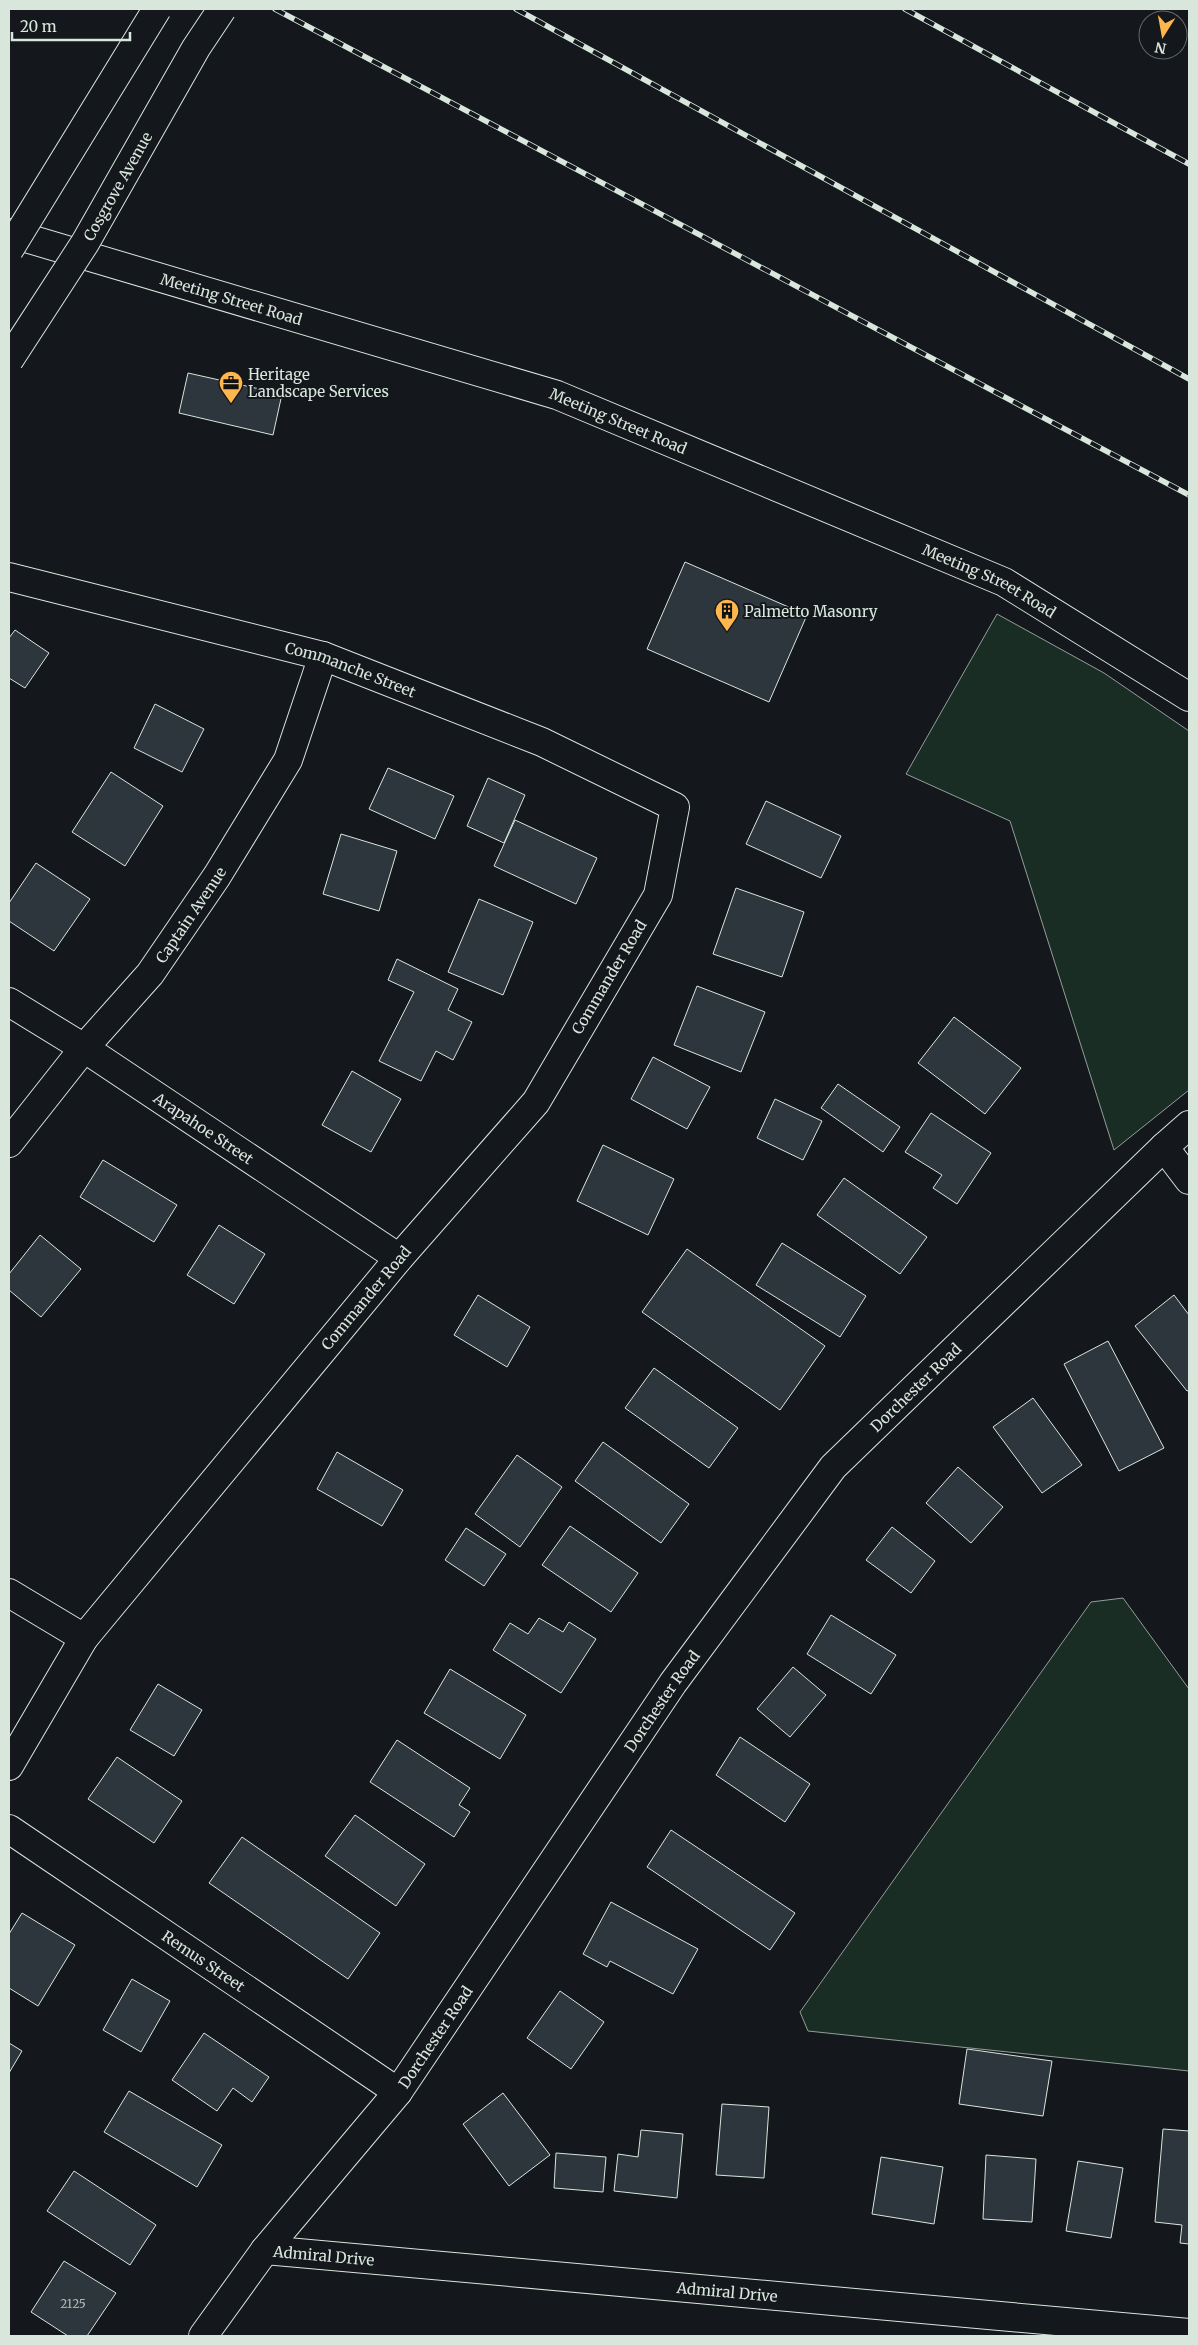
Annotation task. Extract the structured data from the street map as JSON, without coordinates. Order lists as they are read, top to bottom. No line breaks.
{"streets":{"street":["Cosgrove Avenue","Meeting Street Road","Commanche Street","Captain Avenue","Commander Road","Arapahoe Street","Dorchester Road","Remus Street","Admiral Drive"]},"crossings":[["Commanche Street","Captain Avenue"],["Commanche Street","Commander Road"],["Captain Avenue","Arapahoe Street"],["Commander Road","Arapahoe Street"],["Dorchester Road","Remus Street"],["Dorchester Road","Admiral Drive"]],"places":{"office":["Heritage Landscape Services"],"building":["Palmetto Masonry"]},"house_numbers":["2125"],"scale_bar":"20 m","north":"bottom"}
